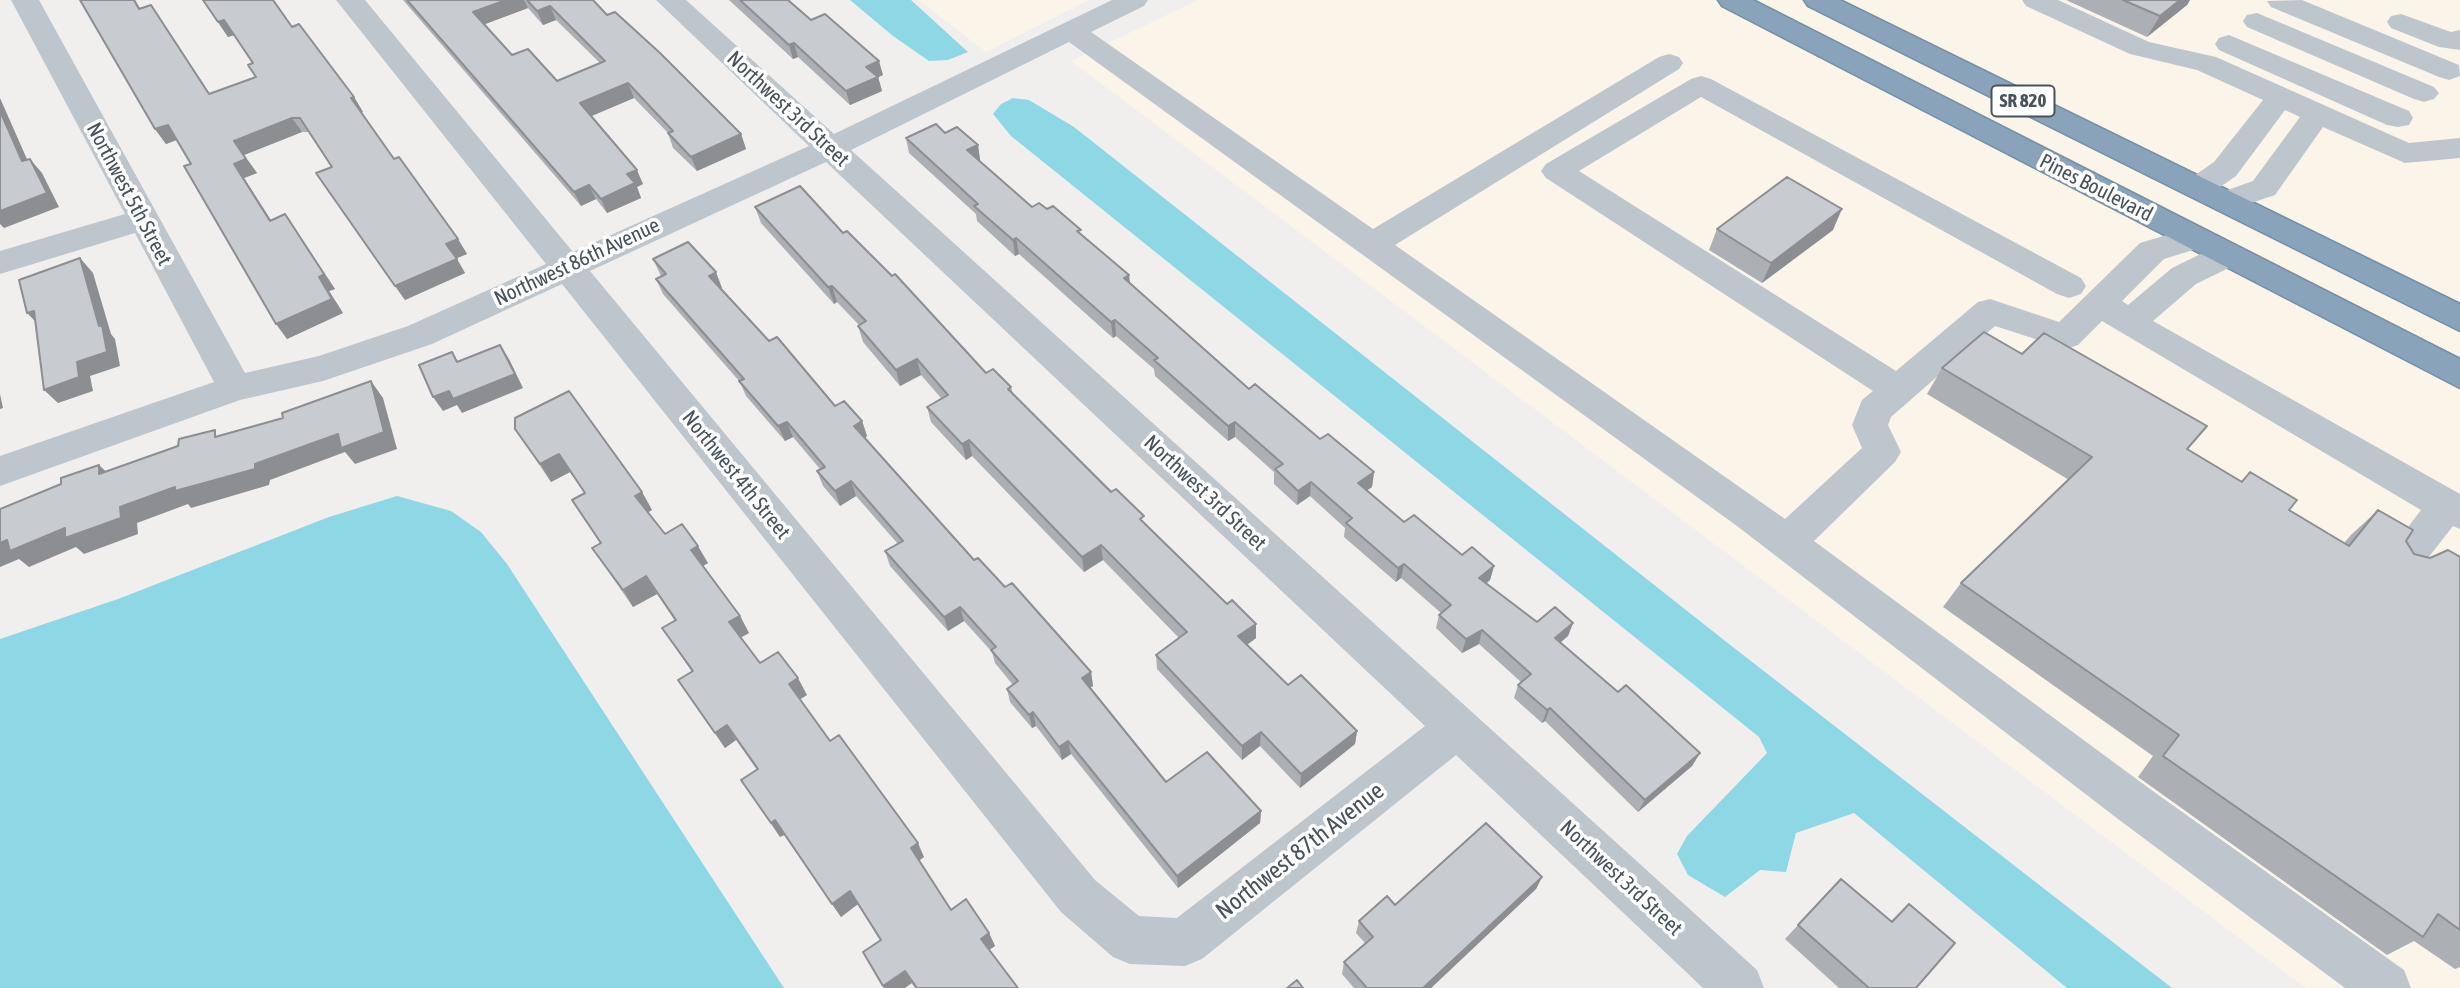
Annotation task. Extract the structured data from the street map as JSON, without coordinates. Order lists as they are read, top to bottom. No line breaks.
{"streets":{"highway":["SR 820","Pines Boulevard"],"street":["Northwest 3rd Street","Northwest 5th Street","Northwest 86th Avenue","Northwest 4th Street","Northwest 87th Avenue"]},"crossings":[["Northwest 3rd Street","Northwest 86th Avenue"],["Northwest 3rd Street","Northwest 87th Avenue"],["Northwest 5th Street","Northwest 86th Avenue"],["Northwest 86th Avenue","Northwest 4th Street"],["Northwest 4th Street","Northwest 87th Avenue"]]}
